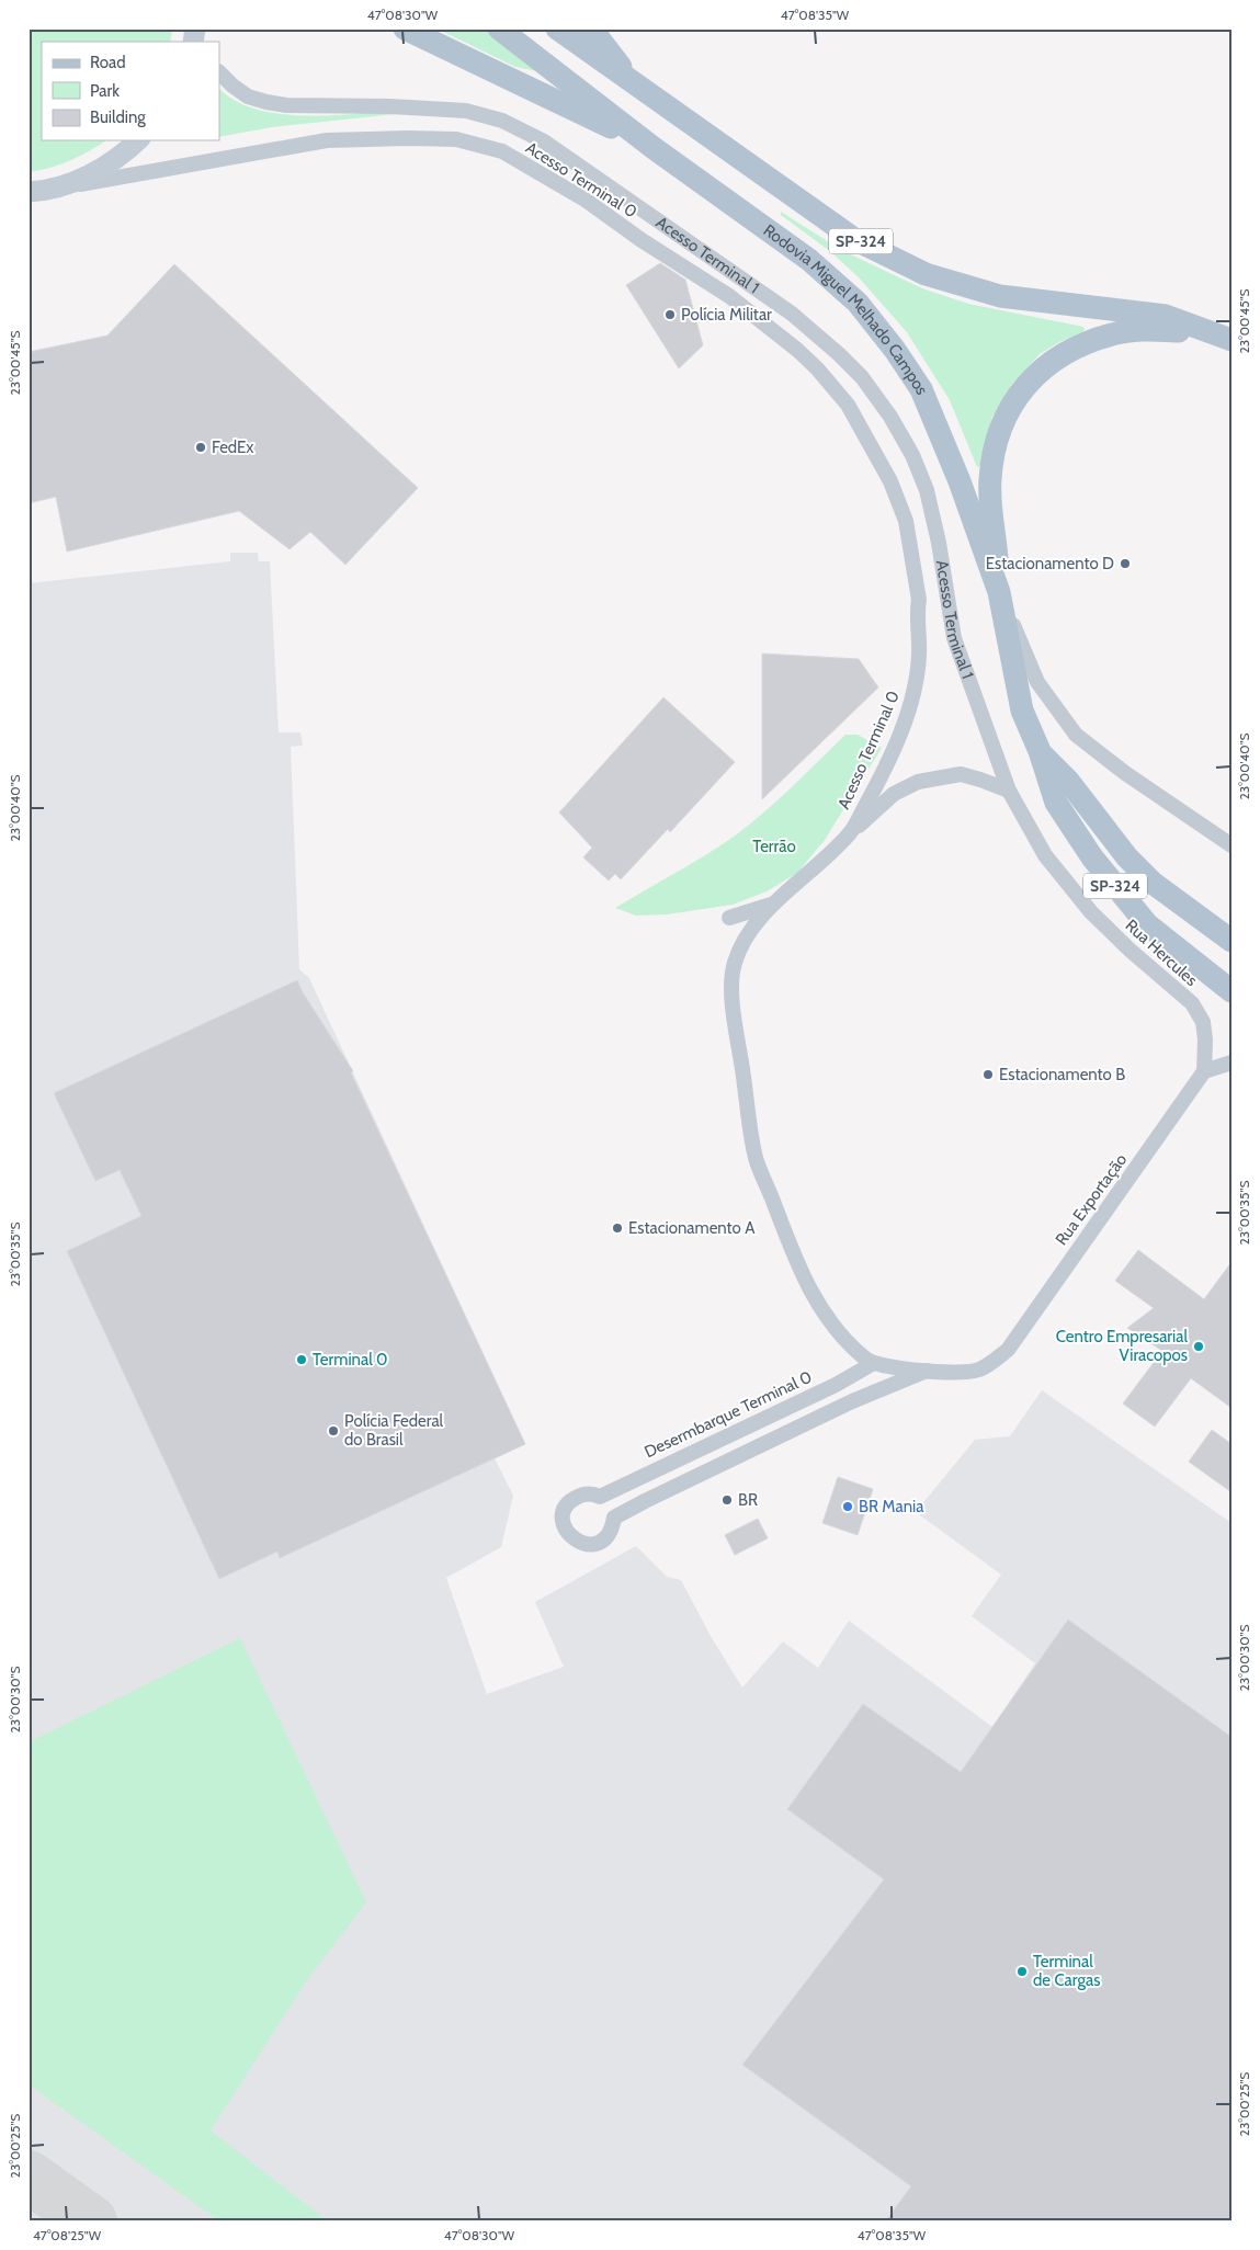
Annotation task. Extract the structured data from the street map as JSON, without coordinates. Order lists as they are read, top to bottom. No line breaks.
{"streets":{"main road":["SP-324","Rodovia Miguel Melhado Campos"],"street":["Acesso Terminal 0","Acesso Terminal 1","Rua Hercules","Rua Exportação","Desermbarque Terminal 0"]},"crossings":[["SP-324","Rodovia Miguel Melhado Campos"],["Acesso Terminal 1","Rua Hercules"],["Rua Hercules","Rua Exportação"],["Rua Exportação","Desermbarque Terminal 0"]],"parks":["Terrão"],"places":["Polícia Militar","FedEx","Estacionamento D","Estacionamento B","Estacionamento A","Centro Empresarial Viracopos","Terminal 0","Polícia Federal do Brasil","BR","BR Mania","Terminal de Cargas"],"legend":["Road","Park","Building"],"coordinates":["47°08'30\"W","47°08'35\"W","23°00'45\"S","23°00'40\"S","23°00'35\"S","23°00'30\"S","23°00'25\"S","47°08'25\"W"]}
